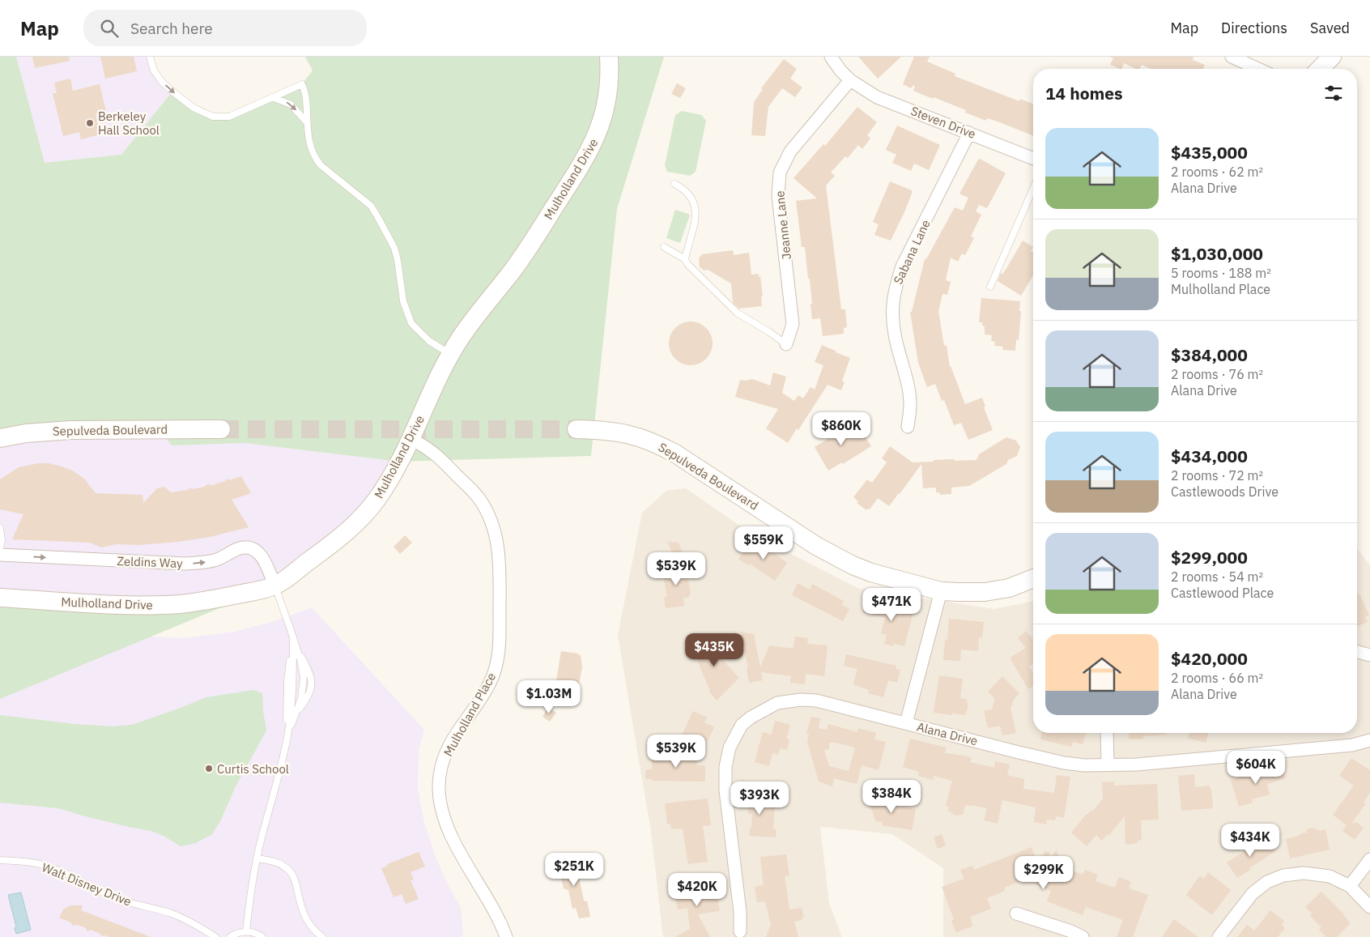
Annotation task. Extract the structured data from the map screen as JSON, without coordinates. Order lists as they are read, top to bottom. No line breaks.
{"streets":{"main road":["Mulholland Drive","Sepulveda Boulevard"],"street":["Steven Drive","Jeanne Lane","Sabana Lane","Zeldins Way","Mulholland Place","Alana Drive"],"lane":["Walt Disney Drive"]},"crossings":[["Steven Drive","Jeanne Lane"],["Steven Drive","Sabana Lane"],["Mulholland Drive","Zeldins Way"],["Mulholland Drive","Mulholland Place"]],"one_way":["Zeldins Way"],"places":["Berkeley Hall School","Curtis School"],"page":{"header":"Map","search":"Search here","nav":["Map","Directions","Saved"],"heading":"14 homes","list":[{"name":"$435,000","note":"2 rooms · 62 m² · Alana Drive"},{"name":"$1,030,000","note":"5 rooms · 188 m² · Mulholland Place"},{"name":"$384,000","note":"2 rooms · 76 m² · Alana Drive"},{"name":"$434,000","note":"2 rooms · 72 m² · Castlewoods Drive"},{"name":"$299,000","note":"2 rooms · 54 m² · Castlewood Place"},{"name":"$420,000","note":"2 rooms · 66 m² · Alana Drive"}],"price":["$860K","$559K","$539K","$471K","$435K","$1.03M","$539K","$604K","$384K","$393K","$434K","$251K","$299K","$420K"]}}
